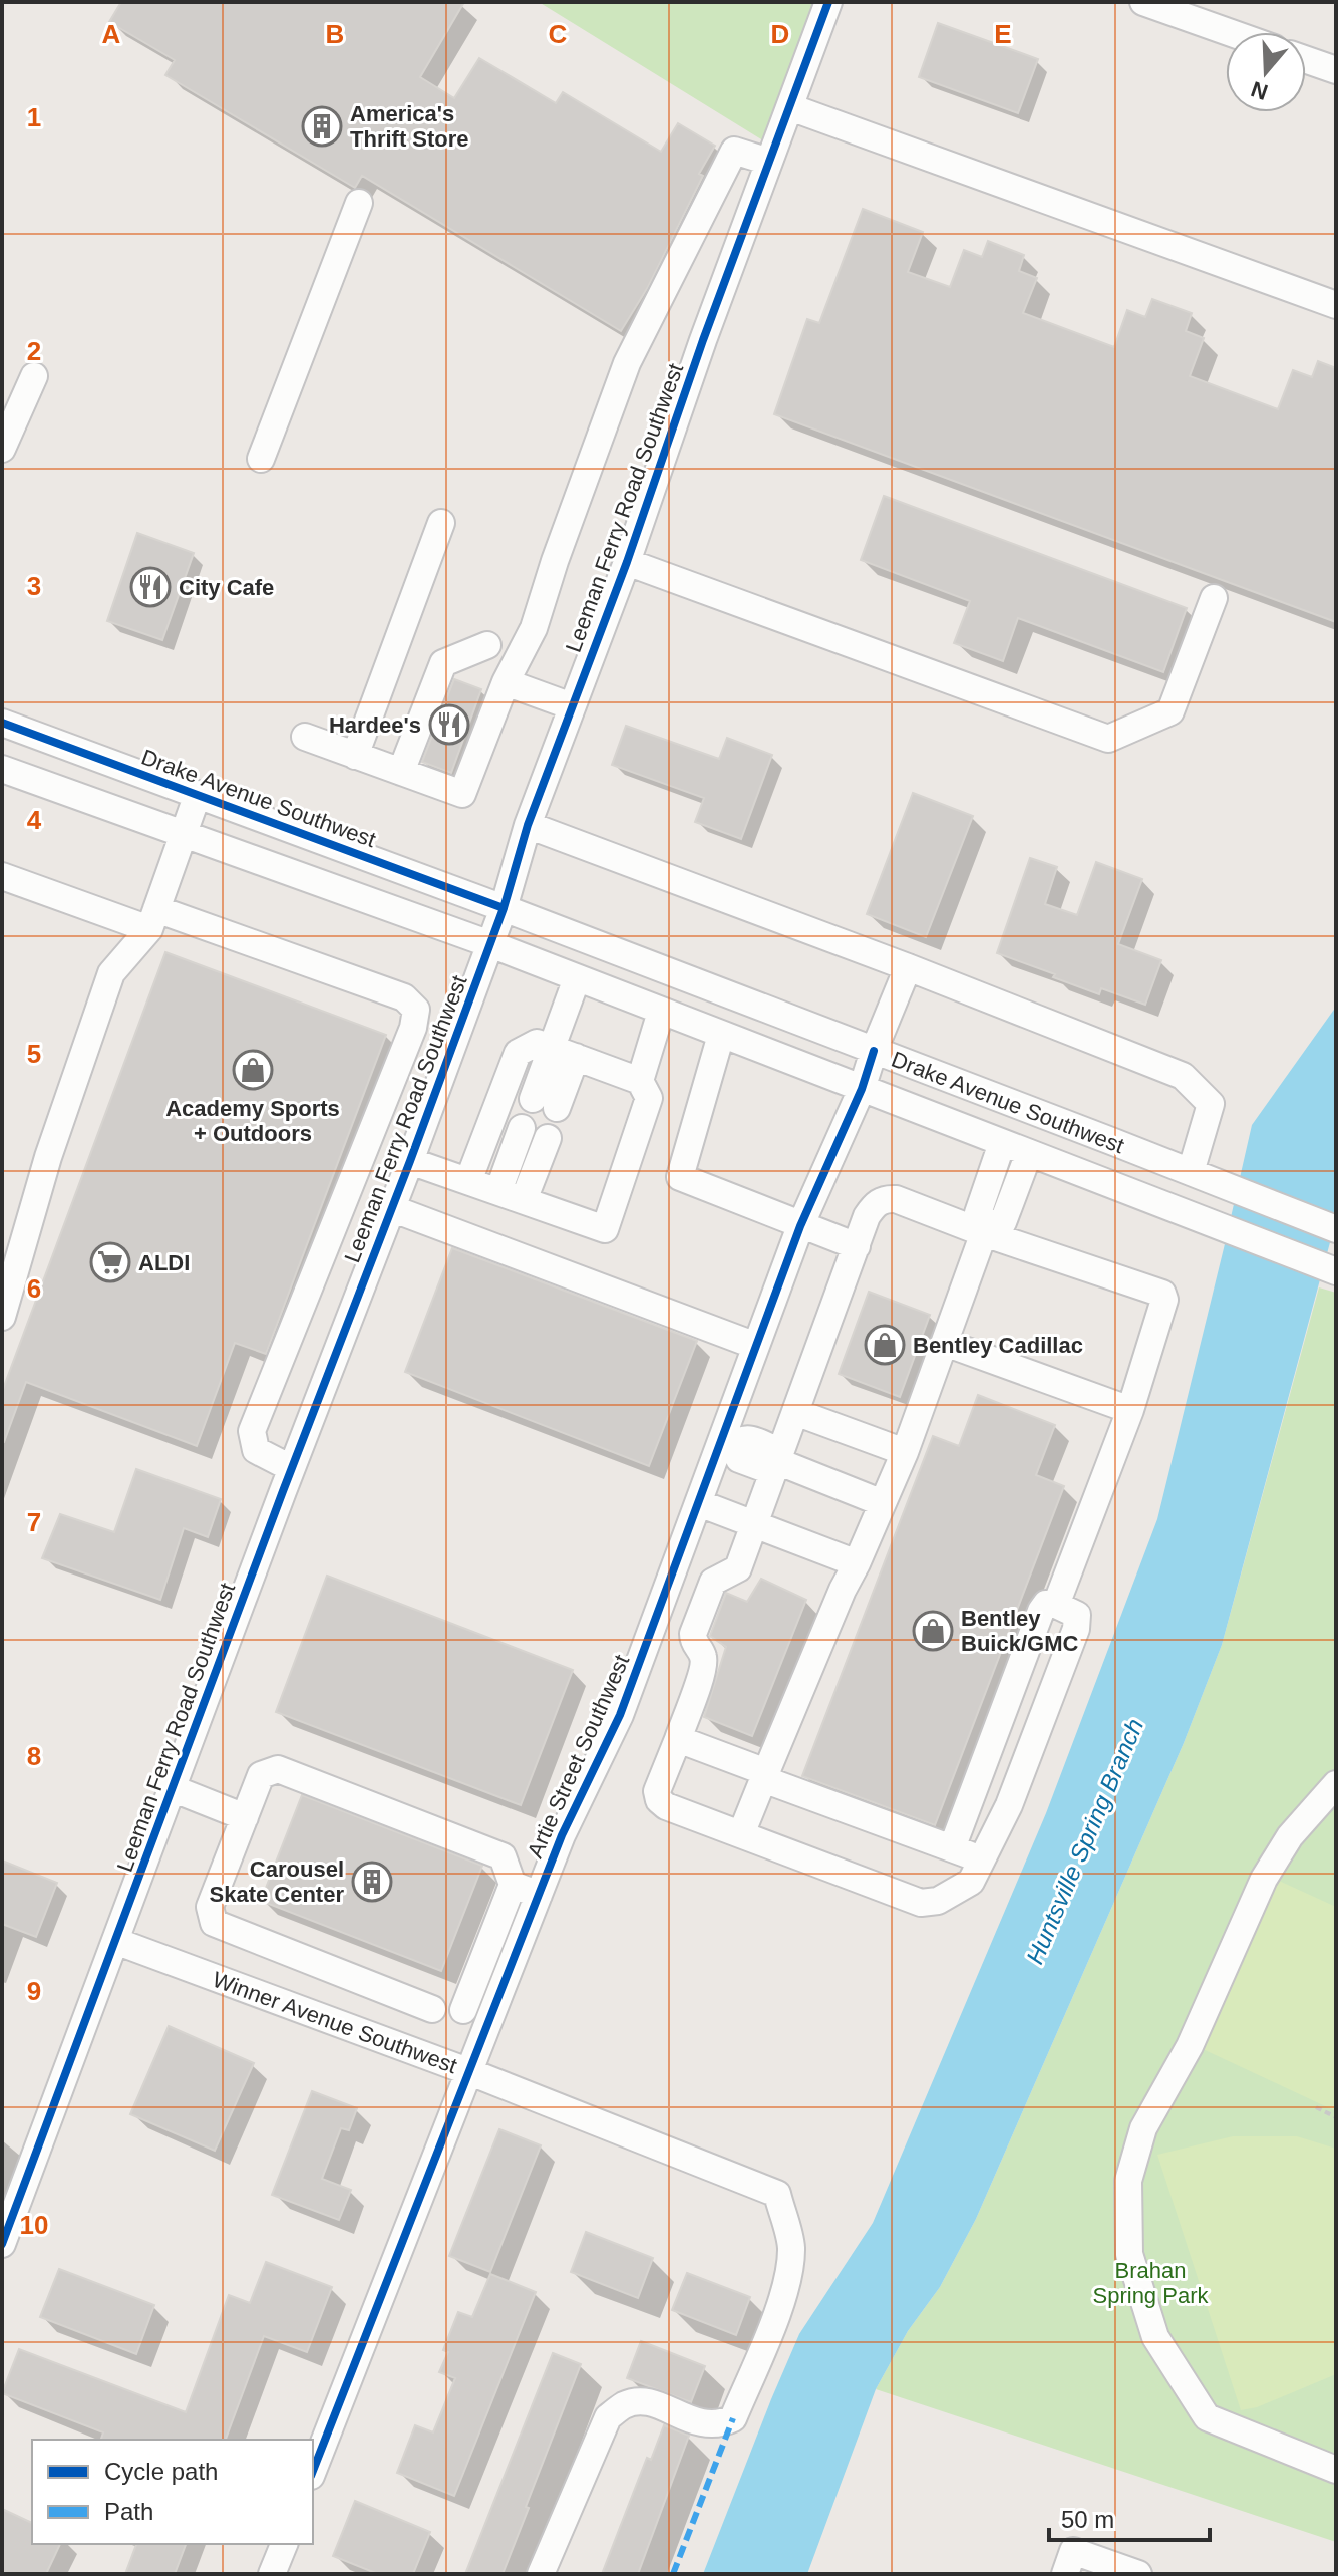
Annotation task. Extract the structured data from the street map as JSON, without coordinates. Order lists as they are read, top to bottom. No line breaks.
{"streets":{"street":["Leeman Ferry Road Southwest","Drake Avenue Southwest","Artie Street Southwest","Winner Avenue Southwest"]},"crossings":[["Leeman Ferry Road Southwest","Drake Avenue Southwest"],["Leeman Ferry Road Southwest","Winner Avenue Southwest"],["Drake Avenue Southwest","Artie Street Southwest"],["Artie Street Southwest","Winner Avenue Southwest"]],"water":["Huntsville Spring Branch"],"parks":["Brahan Spring Park"],"places":{"building":["America's Thrift Store","Carousel Skate Center"],"restaurant":["City Cafe","Hardee's"],"shop":["Academy Sports + Outdoors","Bentley Cadillac","Bentley Buick/GMC"],"supermarket":["ALDI"]},"legend":["Cycle path","Path"],"scale_bar":"50 m","north":"bottom","grid":{"columns":["A","B","C","D","E"],"rows":["1","2","3","4","5","6","7","8","9","10"]}}
